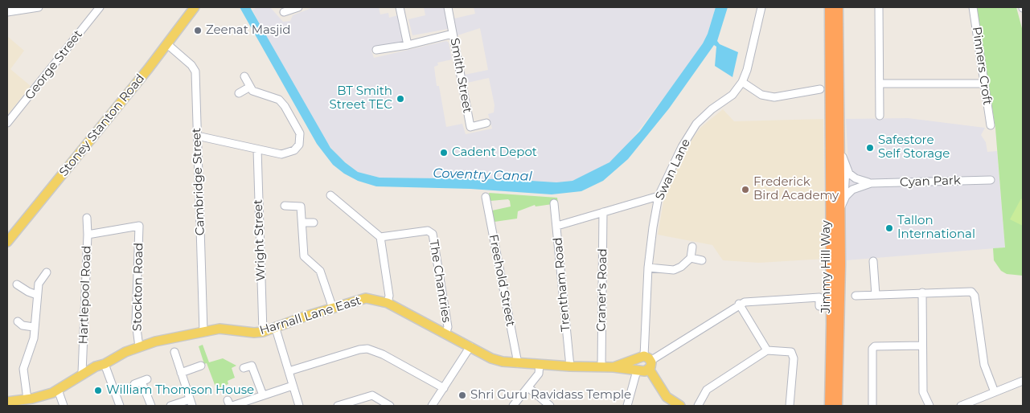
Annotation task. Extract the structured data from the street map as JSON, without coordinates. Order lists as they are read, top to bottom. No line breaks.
{"streets":{"highway":["Jimmy Hill Way"],"main road":["Stoney Stanton Road","Harnall Lane East"],"street":["George Street","Pinners Croft","Smith Street","Swan Lane","Cambridge Street","Cyan Park","Wright Street","Freehold Street","The Chantries","Trentham Road","Stockton Road","Craner's Road","Hartlepool Road"]},"crossings":[["Stoney Stanton Road","Cambridge Street"],["Swan Lane","Harnall Lane East"],["Cambridge Street","Harnall Lane East"],["Cyan Park","Jimmy Hill Way"],["Wright Street","Harnall Lane East"],["Freehold Street","Harnall Lane East"],["The Chantries","Harnall Lane East"],["Trentham Road","Harnall Lane East"],["Stockton Road","Hartlepool Road"],["Stockton Road","Harnall Lane East"],["Craner's Road","Harnall Lane East"],["Hartlepool Road","Harnall Lane East"]],"water":["Coventry Canal"],"places":["Zeenat Masjid","BT Smith Street TEC","Safestore Self Storage","Cadent Depot","Frederick Bird Academy","Tallon International","William Thomson House","Shri Guru Ravidass Temple"]}
